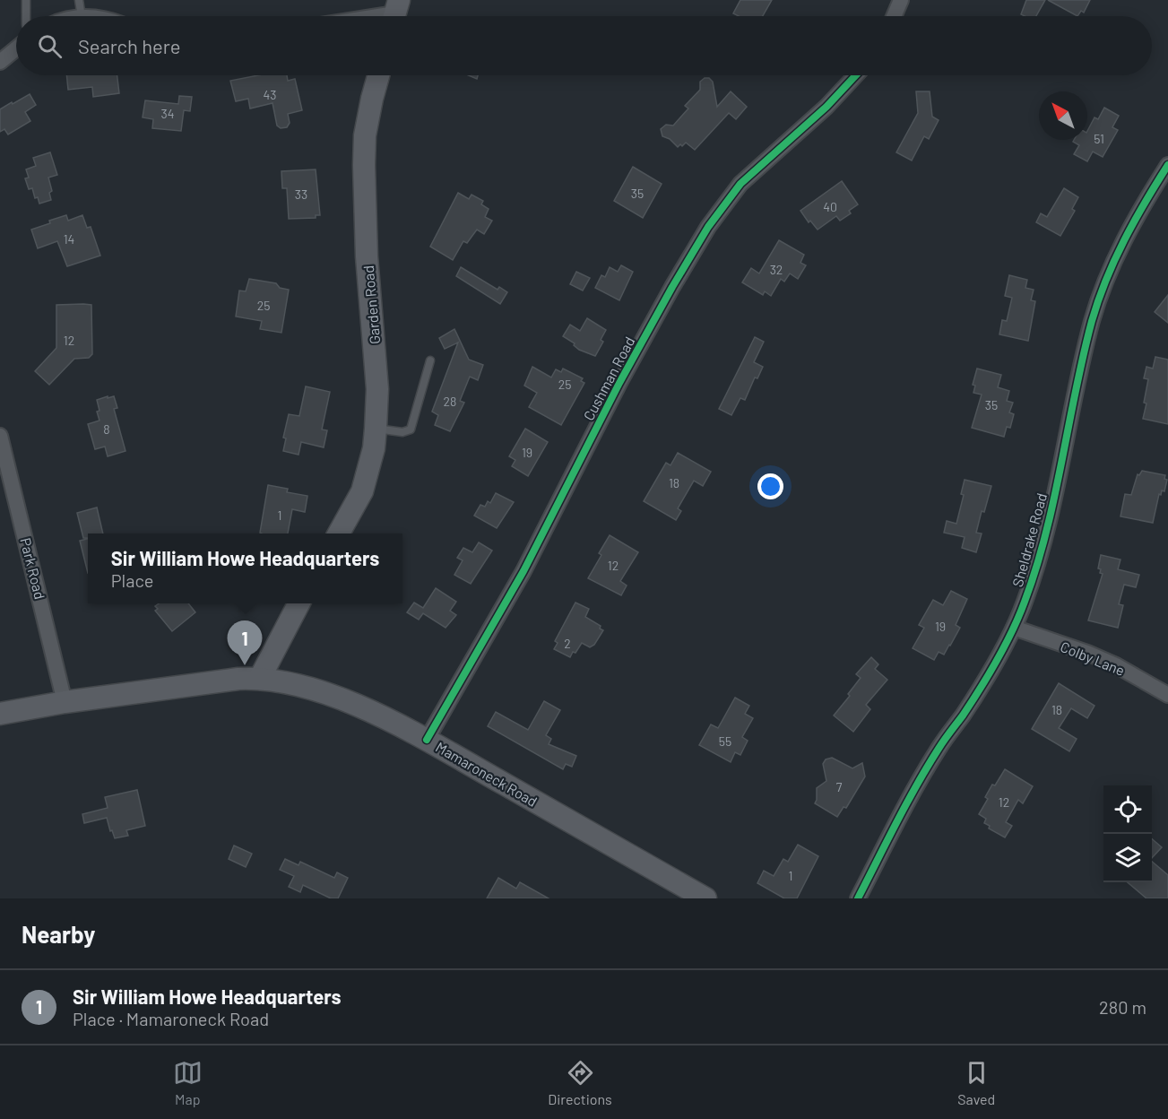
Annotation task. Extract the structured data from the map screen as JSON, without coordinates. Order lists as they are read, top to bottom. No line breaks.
{"streets":{"street":["Garden Road","Cushman Road","Sheldrake Road","Park Road","Colby Lane","Mamaroneck Road"]},"crossings":[["Cushman Road","Mamaroneck Road"],["Sheldrake Road","Colby Lane"],["Park Road","Mamaroneck Road"]],"house_numbers":["43","34","51","35","33","40","14","32","25","12","25","28","35","8","19","18","1","12","19","2","18","55","7","12","1"],"north":"top left","page":{"search":"Search here","popup":["Sir William Howe Headquarters","Place"],"pins":"1","heading":"Nearby","list":[{"mark":"1","name":"Sir William Howe Headquarters","note":"Place · Mamaroneck Road","value":"280 m"}],"nav":["Map","Directions","Saved"]}}
